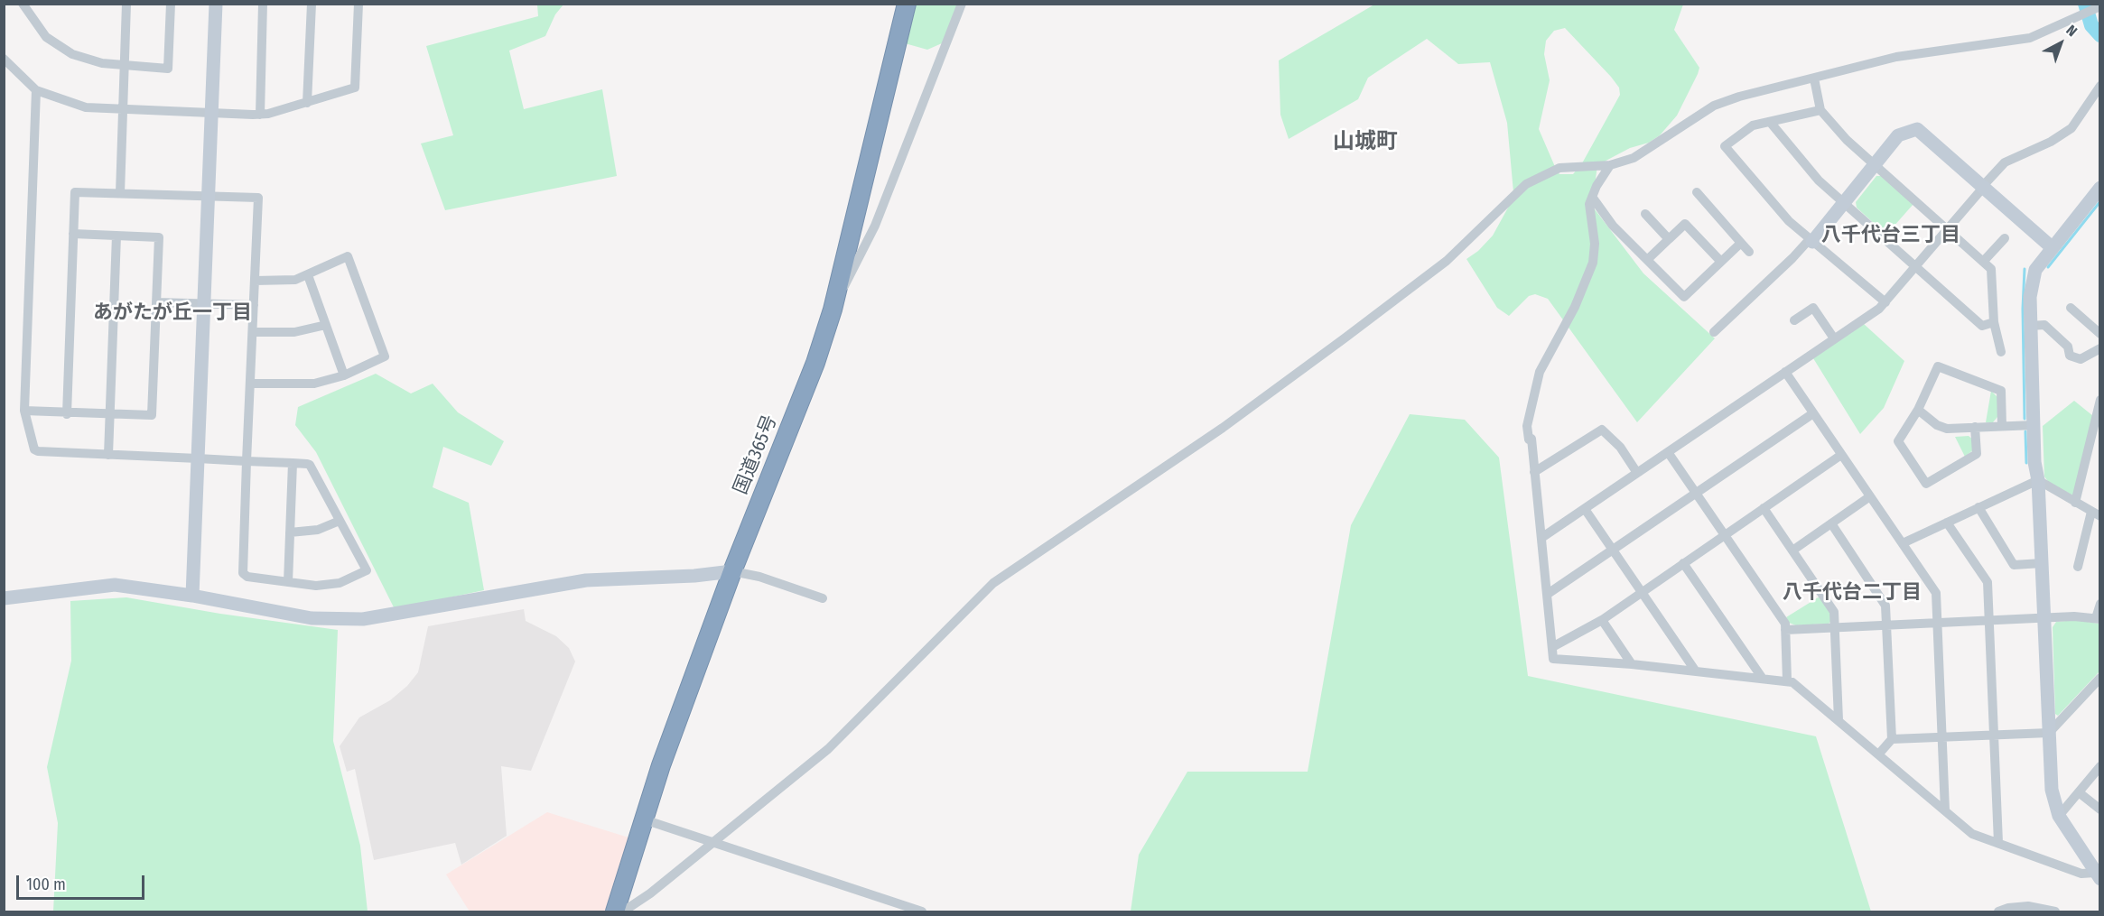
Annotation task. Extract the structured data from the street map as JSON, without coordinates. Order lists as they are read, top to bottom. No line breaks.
{"streets":{"highway":["国道365号"]},"districts":["山城町","八千代台三丁目","あがたが丘一丁目","八千代台二丁目"],"scale_bar":"100 m","north":"top right"}
